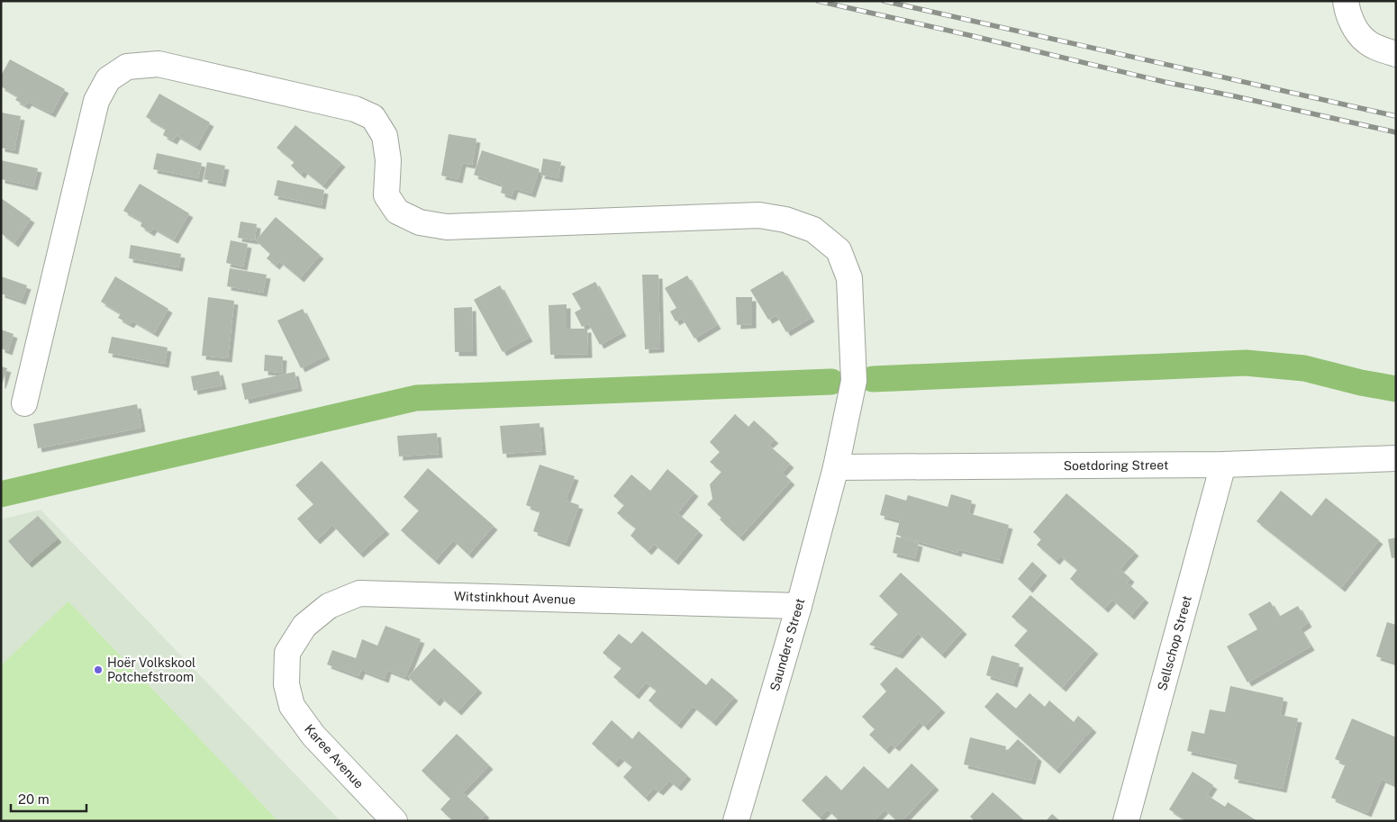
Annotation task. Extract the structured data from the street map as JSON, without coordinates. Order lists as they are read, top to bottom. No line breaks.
{"streets":{"street":["Soetdoring Street","Witstinkhout Avenue","Sellschop Street","Saunders Street","Karee Avenue"]},"crossings":[["Soetdoring Street","Sellschop Street"],["Soetdoring Street","Saunders Street"],["Witstinkhout Avenue","Saunders Street"],["Witstinkhout Avenue","Karee Avenue"]],"places":["Hoër Volkskool Potchefstroom"],"scale_bar":"20 m"}
